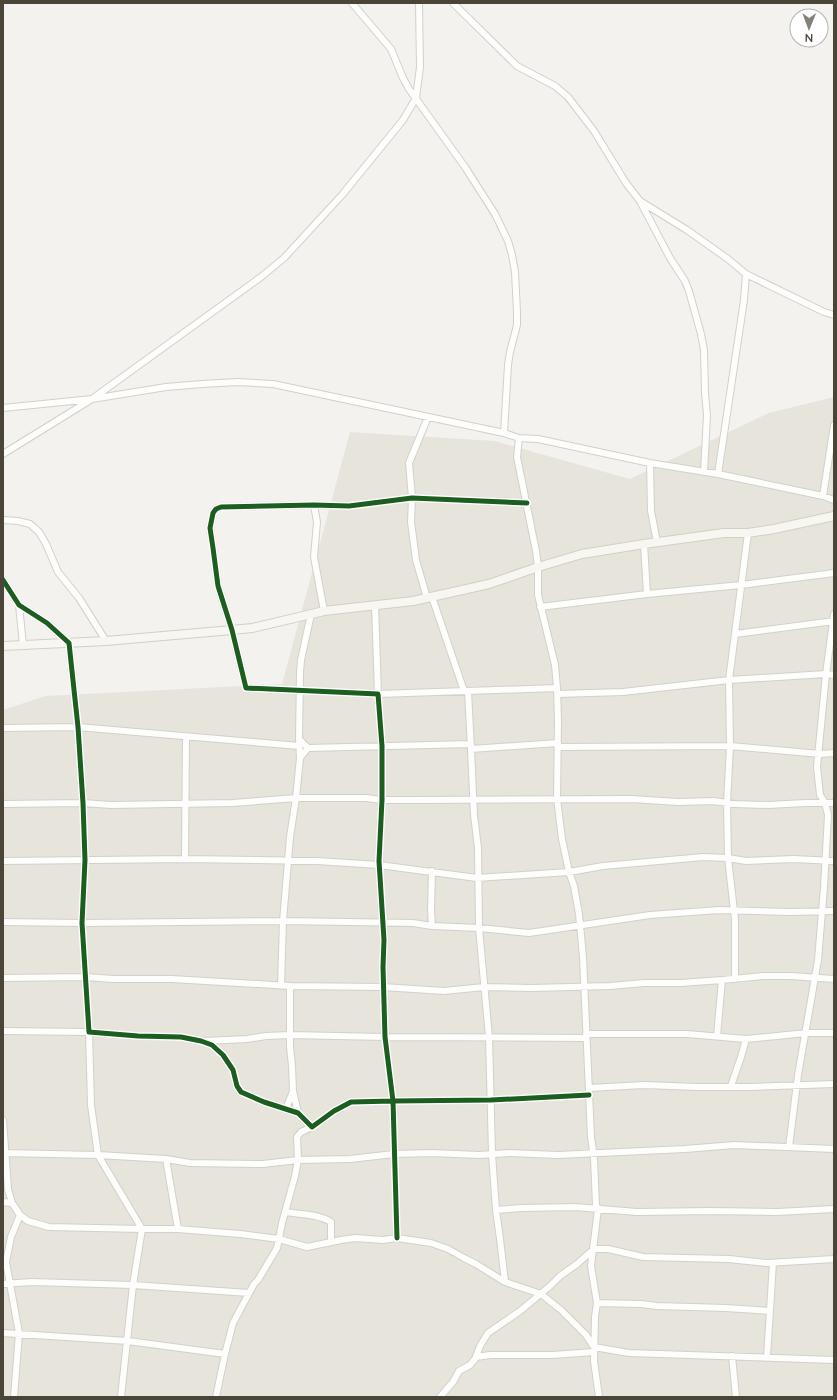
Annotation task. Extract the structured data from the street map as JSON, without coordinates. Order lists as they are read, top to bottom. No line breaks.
{"north":"bottom"}
